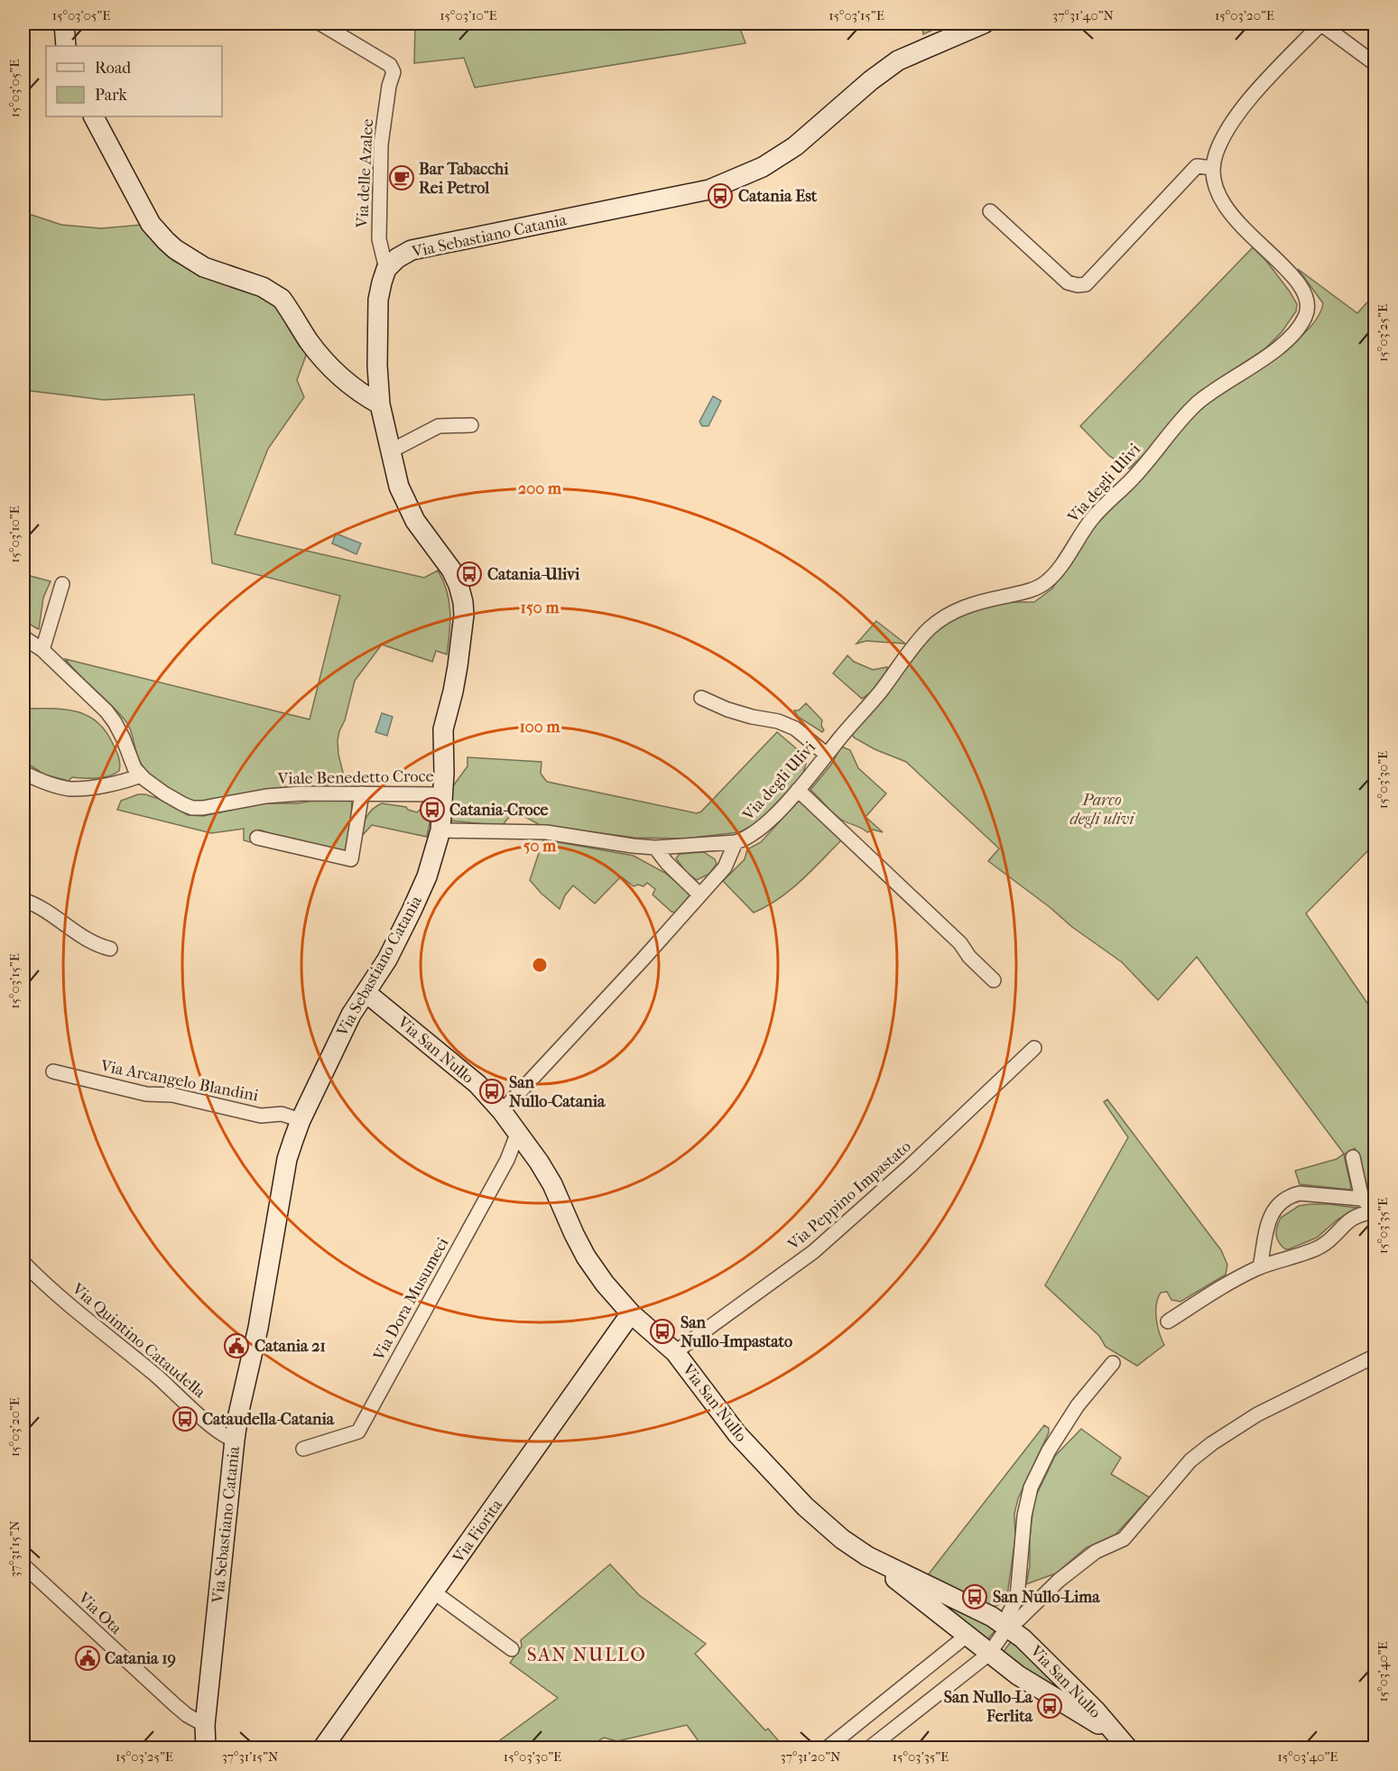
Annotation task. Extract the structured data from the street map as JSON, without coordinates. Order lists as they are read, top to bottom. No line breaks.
{"streets":{"main road":["Via Sebastiano Catania","Via San Nullo","Via Fiorita"],"street":["Via delle Azalee","Via degli Ulivi","Viale Benedetto Croce","Via Arcangelo Blandini","Via Peppino Impastato","Via Dora Musumeci","Via Quintino Cataudella","Via Ota"]},"crossings":[["Via delle Azalee","Via Sebastiano Catania"],["Via Sebastiano Catania","Viale Benedetto Croce"],["Via Sebastiano Catania","Via San Nullo"],["Via Sebastiano Catania","Via Arcangelo Blandini"],["Via Sebastiano Catania","Via Quintino Cataudella"],["Via Sebastiano Catania","Via Ota"],["Via San Nullo","Via Peppino Impastato"],["Via San Nullo","Via Dora Musumeci"],["Via San Nullo","Via Fiorita"]],"districts":["SAN NULLO"],"parks":["Parco degli ulivi"],"places":{"cafe":["Bar Tabacchi Rei Petrol"],"bus stop":["Catania Est","Catania-Ulivi","Catania-Croce","San Nullo-Catania","San Nullo-Impastato","Cataudella-Catania","San Nullo-Lima","San Nullo-La Ferlita"],"public building":["Catania 21","Catania 19"]},"legend":["Road","Park"],"coordinates":["15°03'05\"E","15°03'10\"E","15°03'15\"E","37°31'40\"N","15°03'20\"E","15°03'25\"E","15°03'30\"E","15°03'35\"E","37°31'15\"N","15°03'40\"E","37°31'20\"N"],"rings":["200 m","150 m","100 m","50 m"]}
